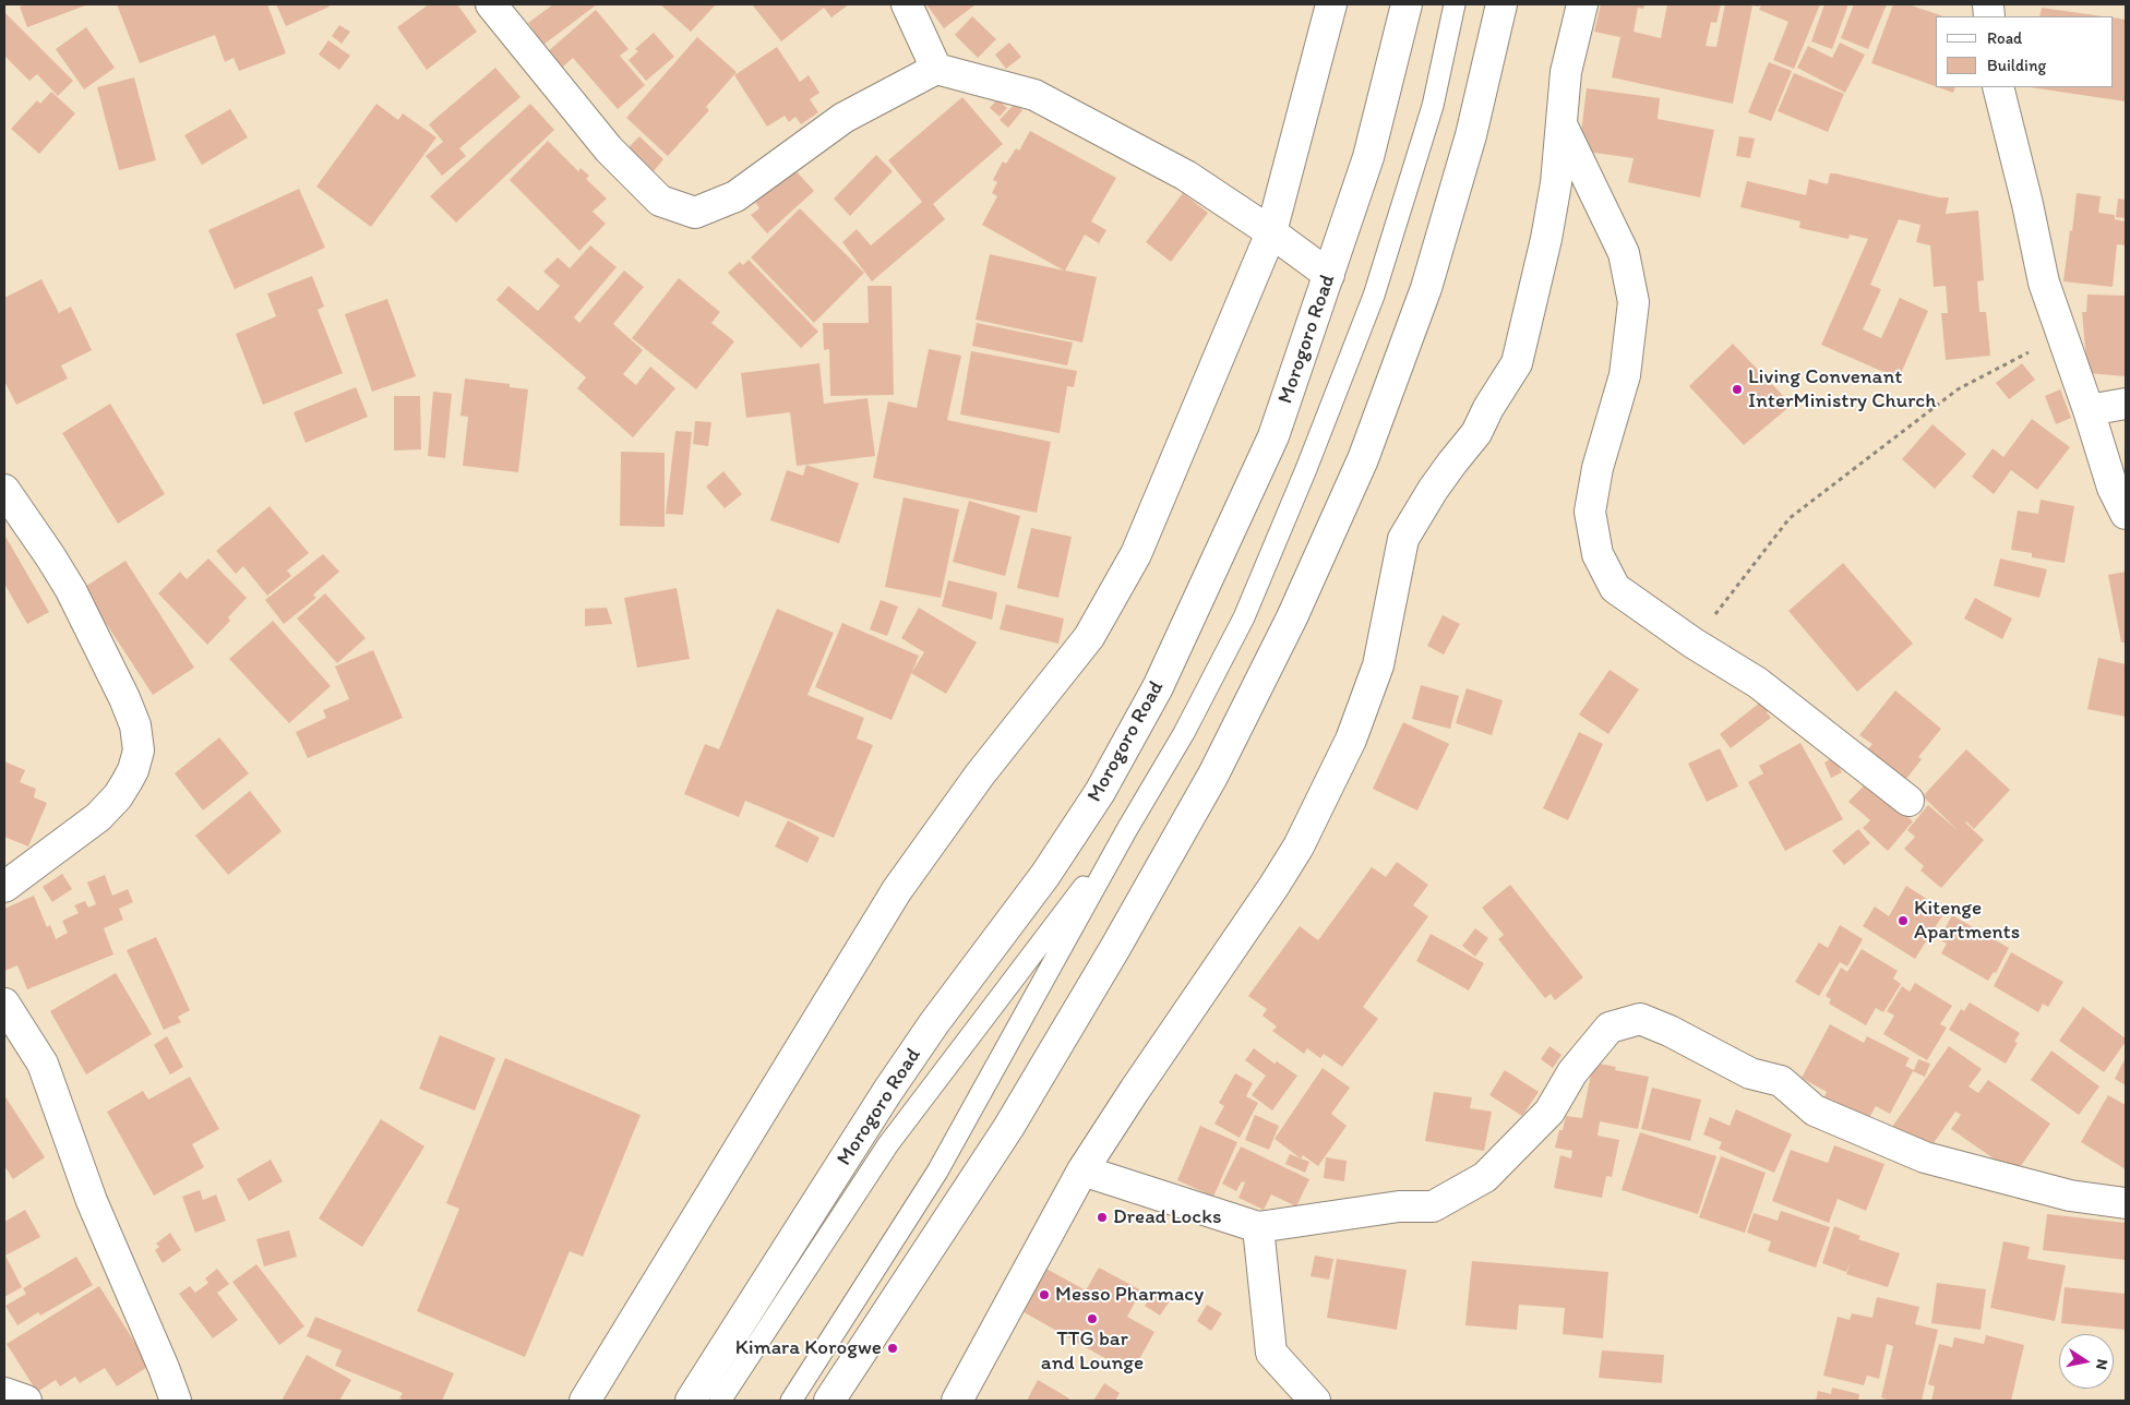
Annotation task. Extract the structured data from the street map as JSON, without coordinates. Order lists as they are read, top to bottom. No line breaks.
{"streets":{"main road":["Morogoro Road"]},"places":["Living Convenant InterMinistry Church","Kitenge Apartments","Dread Locks","Messo Pharmacy","TTG bar and Lounge","Kimara Korogwe"],"legend":["Road","Building"],"north":"right"}
